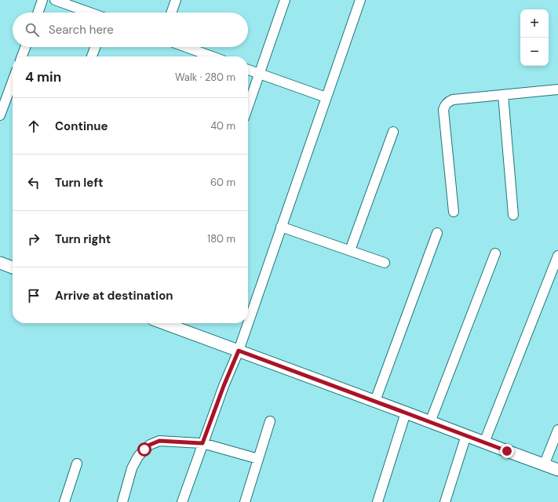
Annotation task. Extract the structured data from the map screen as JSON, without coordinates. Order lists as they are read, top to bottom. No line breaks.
{"page":{"map_buttons":["+","−"],"search":"Search here","heading":["4 min","Walk · 280 m"],"list":[["Continue","40 m"],["Turn left","60 m"],["Turn right","180 m"],"Arrive at destination"]}}
